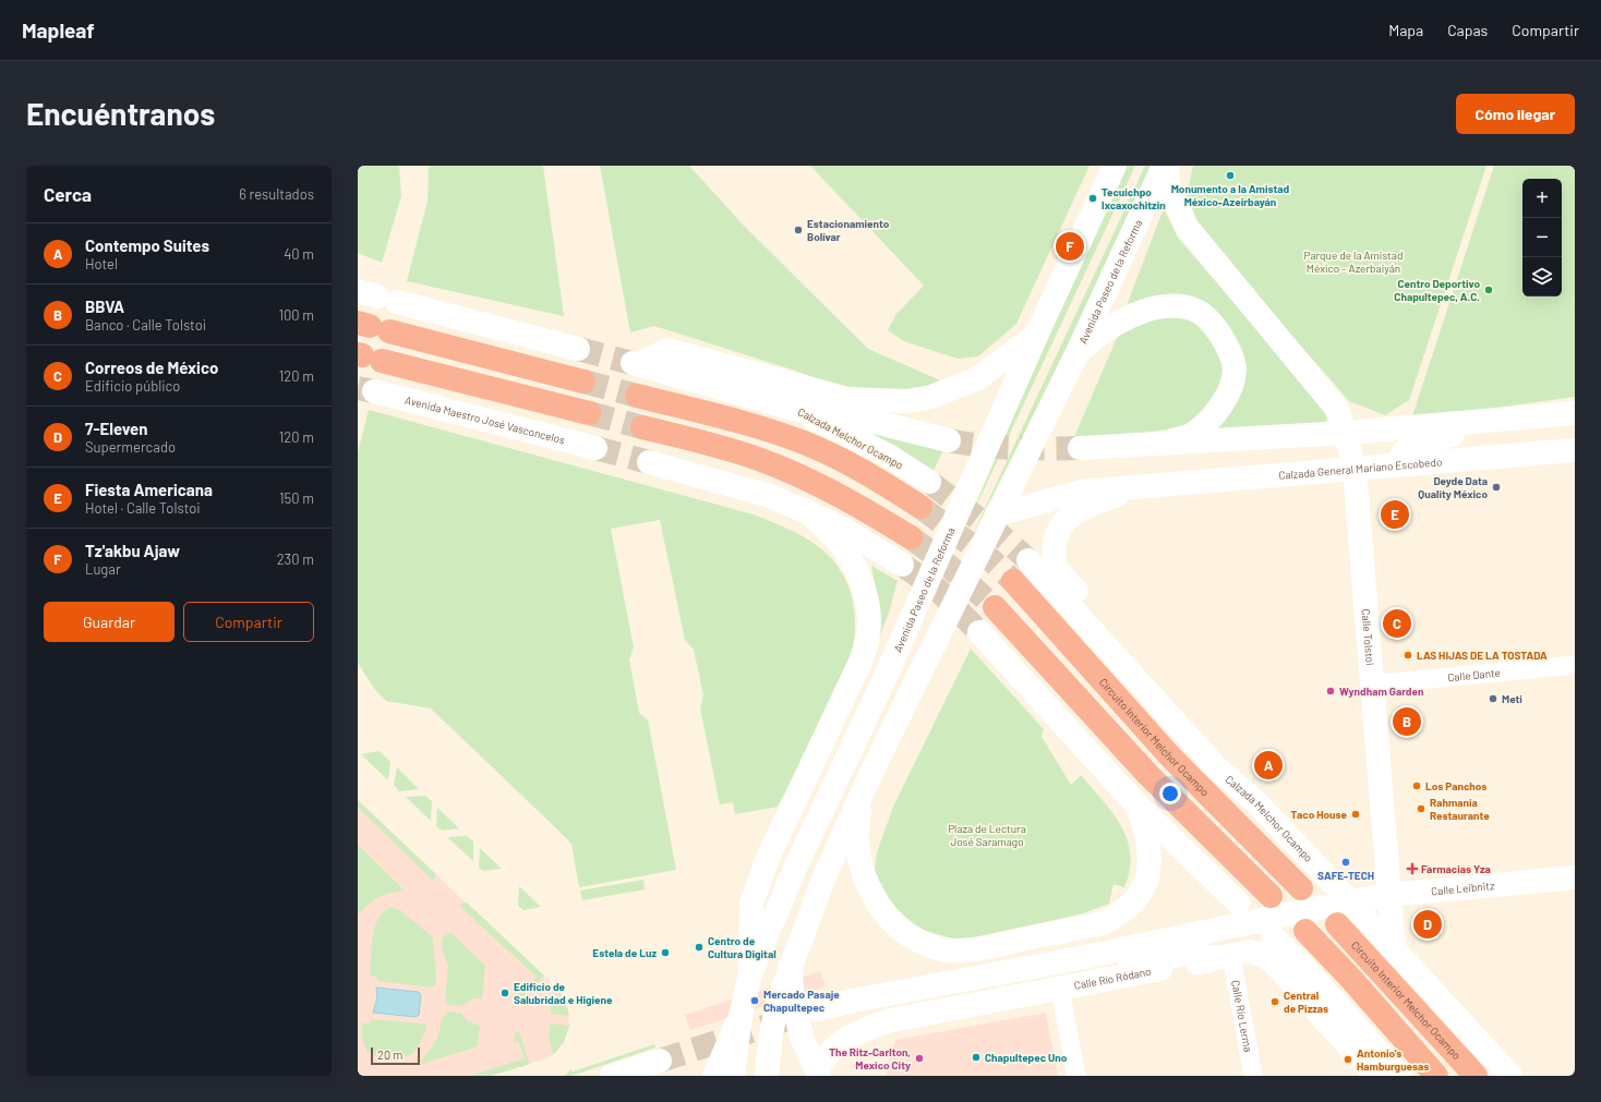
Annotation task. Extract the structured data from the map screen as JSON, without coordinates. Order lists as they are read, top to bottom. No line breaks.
{"streets":{"highway":["Circuito Interior Melchor Ocampo"],"main road":["Avenida Paseo de la Reforma","Avenida Maestro José Vasconcelos","Calzada Melchor Ocampo","Calzada General Mariano Escobedo","Calle Tolstoi","Calle Leibnitz","Calle Río Ródano"],"street":["Calle Dante","Calle Río Lerma"]},"crossings":[["Avenida Paseo de la Reforma","Calle Tolstoi"],["Avenida Paseo de la Reforma","Calle Río Ródano"],["Calzada Melchor Ocampo","Calle Tolstoi"],["Calzada Melchor Ocampo","Circuito Interior Melchor Ocampo"],["Calzada Melchor Ocampo","Calle Leibnitz"],["Calzada General Mariano Escobedo","Calle Tolstoi"],["Calle Tolstoi","Calle Dante"],["Calle Tolstoi","Calle Leibnitz"],["Circuito Interior Melchor Ocampo","Calle Leibnitz"],["Calle Río Ródano","Calle Río Lerma"]],"parks":["Parque de la Amistad México – Azerbaiyán","Plaza de Lectura José Saramago"],"places":{"other":["Monumento a la Amistad México-Azeirbayán","Tecuichpo Ixcaxochitzin","Estacionamiento Bolívar","Centro Deportivo Chapultepec, A.C.","Deyde Data Quality México","LAS HIJAS DE LA TOSTADA","Wyndham Garden","Meti","Los Panchos","Rahmania Restaurante","Taco House","SAFE-TECH","Centro de Cultura Digital","Estela de Luz","Edificio de Salubridad e Higiene","Mercado Pasaje Chapultepec","Central de Pizzas","Chapultepec Uno","The Ritz-Carlton, Mexico City","Antonio's Hamburguesas"],"health":["Farmacias Yza"]},"scale_bar":"20 m","page":{"header":"Mapleaf","nav":["Mapa","Capas","Compartir"],"buttons":["Cómo llegar",["Guardar","Compartir"]],"title":"Encuéntranos","heading":["Cerca","6 resultados"],"map_buttons":["+","−"],"list":[{"mark":"A","name":"Contempo Suites","note":"Hotel","value":"40 m"},{"mark":"B","name":"BBVA","note":"Banco · Calle Tolstoi","value":"100 m"},{"mark":"C","name":"Correos de México","note":"Edificio público","value":"120 m"},{"mark":"D","name":"7-Eleven","note":"Supermercado","value":"120 m"},{"mark":"E","name":"Fiesta Americana","note":"Hotel · Calle Tolstoi","value":"150 m"},{"mark":"F","name":"Tz'akbu Ajaw","note":"Lugar","value":"230 m"}],"pins":["F","E","C","B","A","D"],"scale":"20 m"}}
